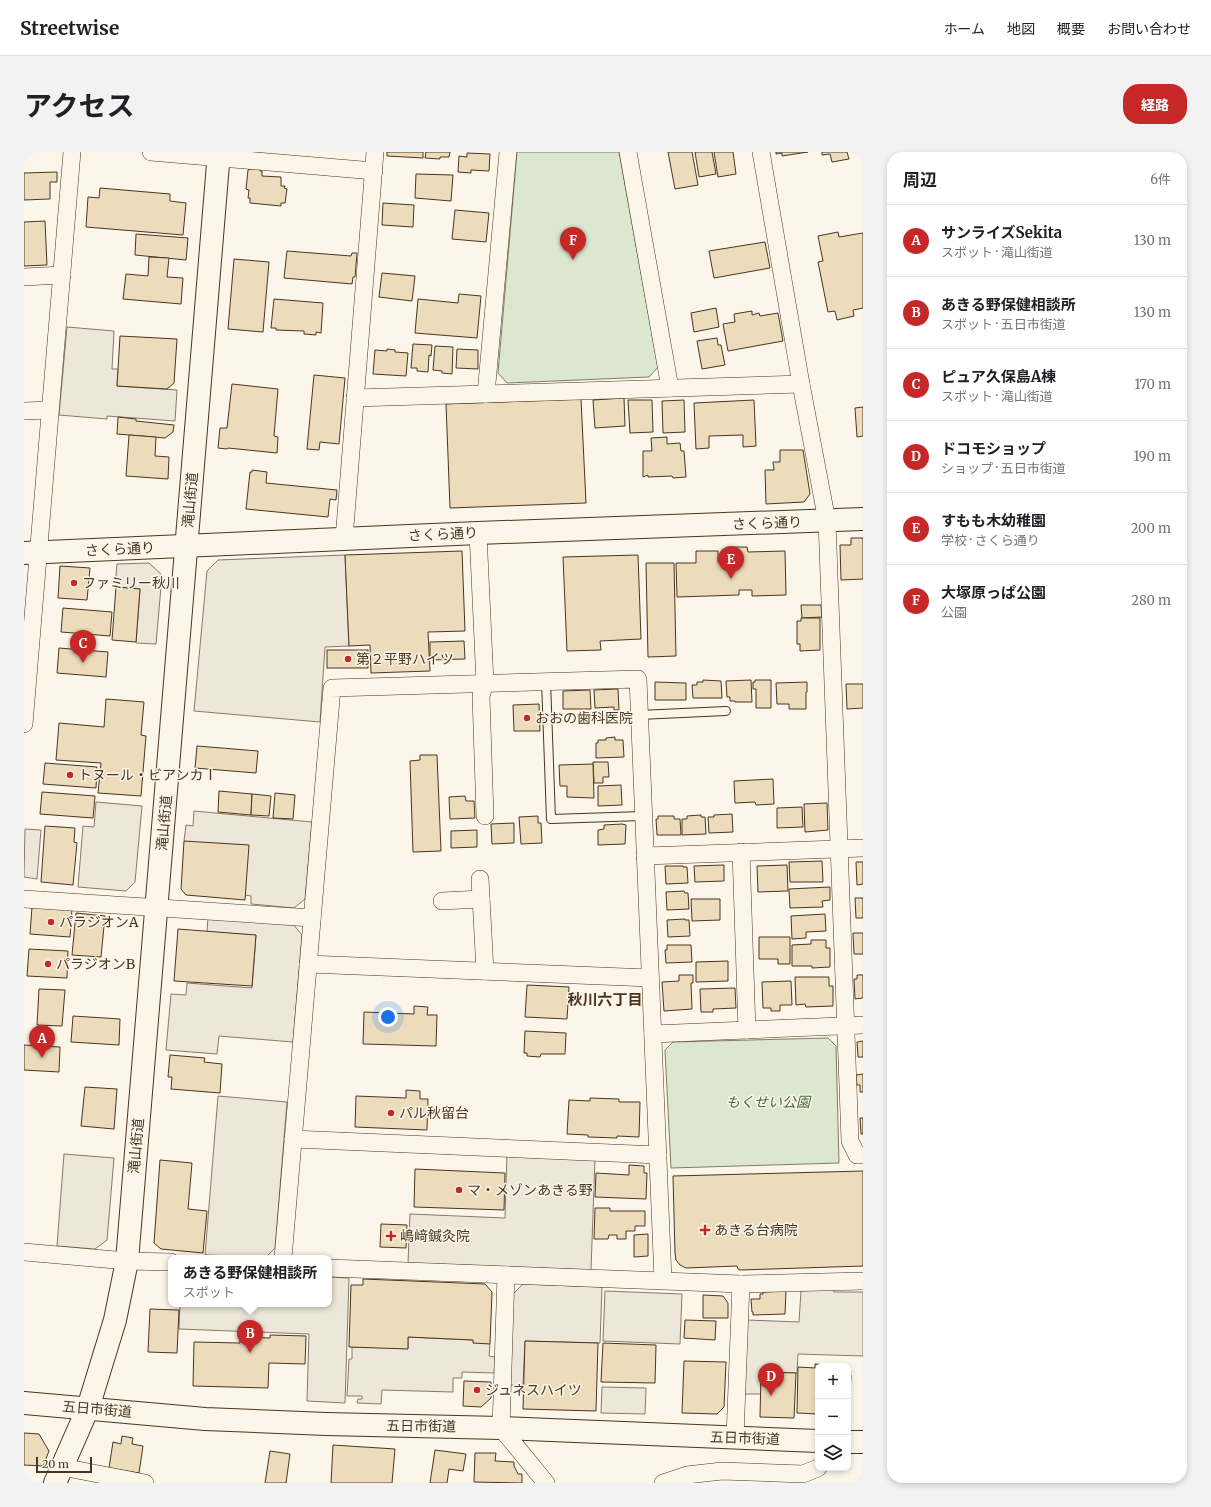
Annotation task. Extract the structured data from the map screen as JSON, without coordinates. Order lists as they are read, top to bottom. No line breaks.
{"streets":{"main road":["滝山街道","さくら通り","五日市街道"]},"crossings":[["滝山街道","さくら通り"],["滝山街道","五日市街道"]],"districts":["秋川六丁目"],"parks":["もくせい公園"],"places":{"other":["ファミリー秋川","第２平野ハイツ","おおの歯科医院","トヌール・ビアンカⅠ","パラジオンA","パラジオンB","パル秋留台","マ・メゾンあきる野","ジュネスハイツ"],"health":["あきる台病院","嶋﨑鍼灸院"]},"scale_bar":"20 m","page":{"header":"Streetwise","nav":["ホーム","地図","概要","お問い合わせ"],"title":"アクセス","buttons":"経路","heading":["周辺","6件"],"list":[{"mark":"A","name":"サンライズSekita","note":"スポット · 滝山街道","value":"130 m"},{"mark":"B","name":"あきる野保健相談所","note":"スポット · 五日市街道","value":"130 m"},{"mark":"C","name":"ピュア久保島A棟","note":"スポット · 滝山街道","value":"170 m"},{"mark":"D","name":"ドコモショップ","note":"ショップ · 五日市街道","value":"190 m"},{"mark":"E","name":"すもも木幼稚園","note":"学校 · さくら通り","value":"200 m"},{"mark":"F","name":"大塚原っぱ公園","note":"公園","value":"280 m"}],"pins":["F","E","C","A","B","D"],"popup":["あきる野保健相談所","スポット"],"map_buttons":["+","−"],"scale":"20 m"}}
